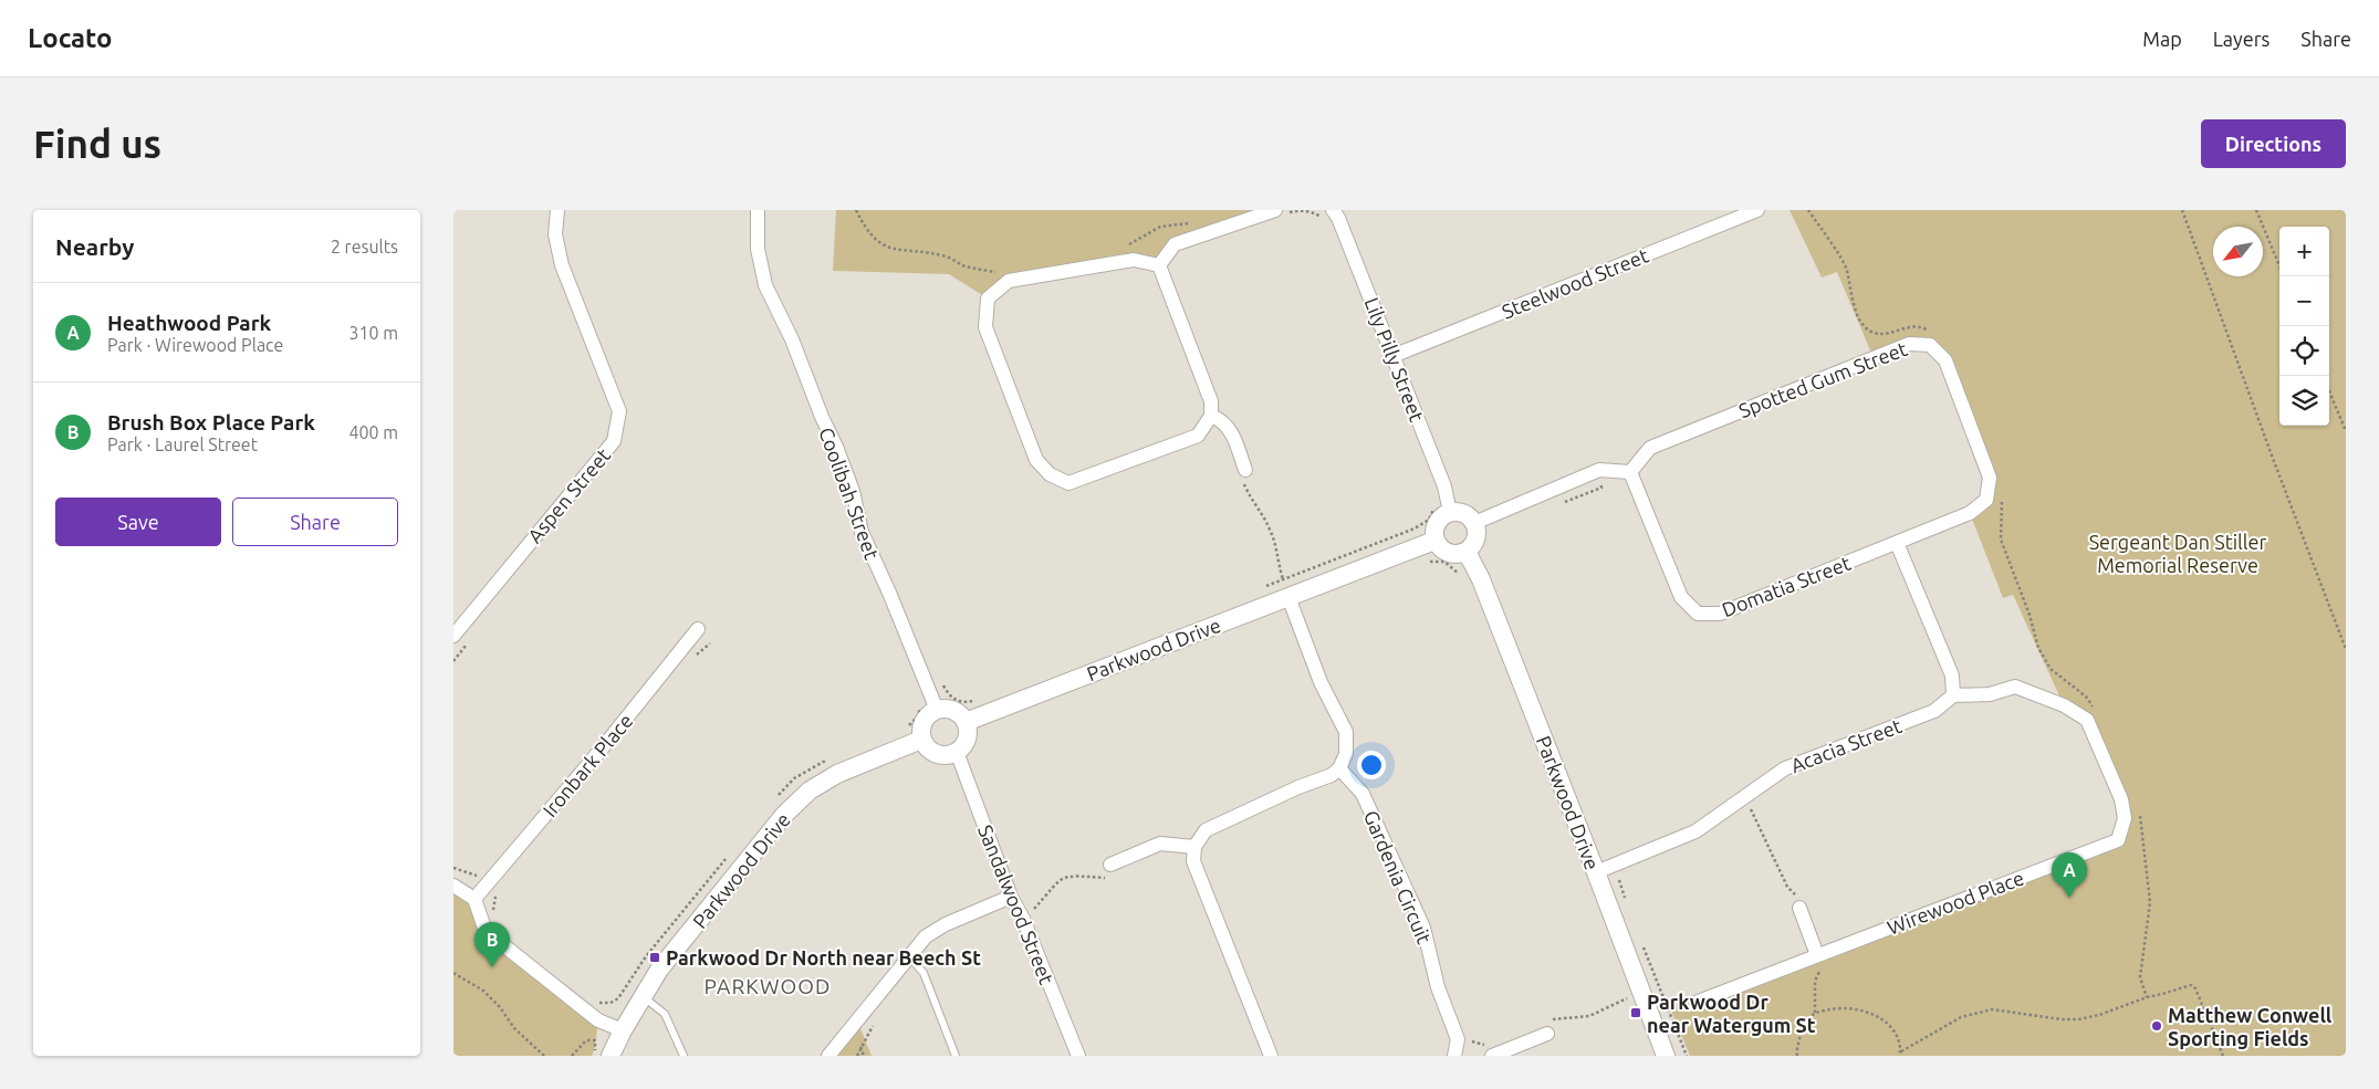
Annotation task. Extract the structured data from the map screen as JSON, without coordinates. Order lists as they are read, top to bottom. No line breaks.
{"streets":{"street":["Steelwood Street","Lily Pilly Street","Spotted Gum Street","Coolibah Street","Aspen Street","Domatia Street","Parkwood Drive","Acacia Street","Ironbark Place","Gardenia Circuit","Wirewood Place","Sandalwood Street"]},"crossings":[["Steelwood Street","Lily Pilly Street"],["Lily Pilly Street","Parkwood Drive"],["Spotted Gum Street","Domatia Street"],["Coolibah Street","Parkwood Drive"],["Coolibah Street","Sandalwood Street"],["Parkwood Drive","Acacia Street"],["Parkwood Drive","Sandalwood Street"],["Acacia Street","Wirewood Place"]],"districts":["PARKWOOD"],"parks":["Sergeant Dan Stiller Memorial Reserve"],"places":{"transit":["Parkwood Dr North near Beech St","Parkwood Dr near Watergum St"],"other":["Matthew Conwell Sporting Fields"]},"north":"bottom left","page":{"header":"Locato","nav":["Map","Layers","Share"],"buttons":["Directions",["Save","Share"]],"title":"Find us","heading":["Nearby","2 results"],"map_buttons":["+","−"],"list":[{"mark":"A","name":"Heathwood Park","note":"Park · Wirewood Place","value":"310 m"},{"mark":"B","name":"Brush Box Place Park","note":"Park · Laurel Street","value":"400 m"}],"pins":["A","B"]}}
